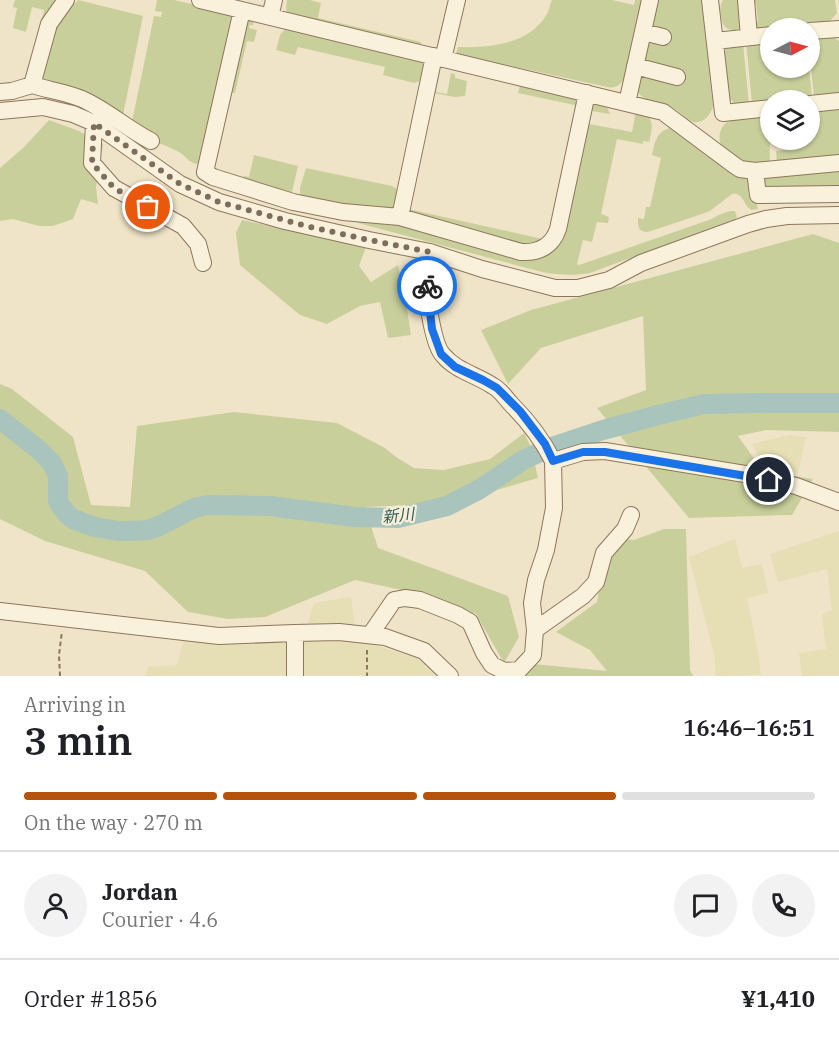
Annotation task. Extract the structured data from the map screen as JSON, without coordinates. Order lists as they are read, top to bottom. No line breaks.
{"water":["新川"],"north":"right","page":{"heading":["3 min","Arriving in","16:46–16:51"],"panel":["Jordan","Courier · 4.6","Order #1856","¥1,410"],"bar":"On the way · 270 m"}}
